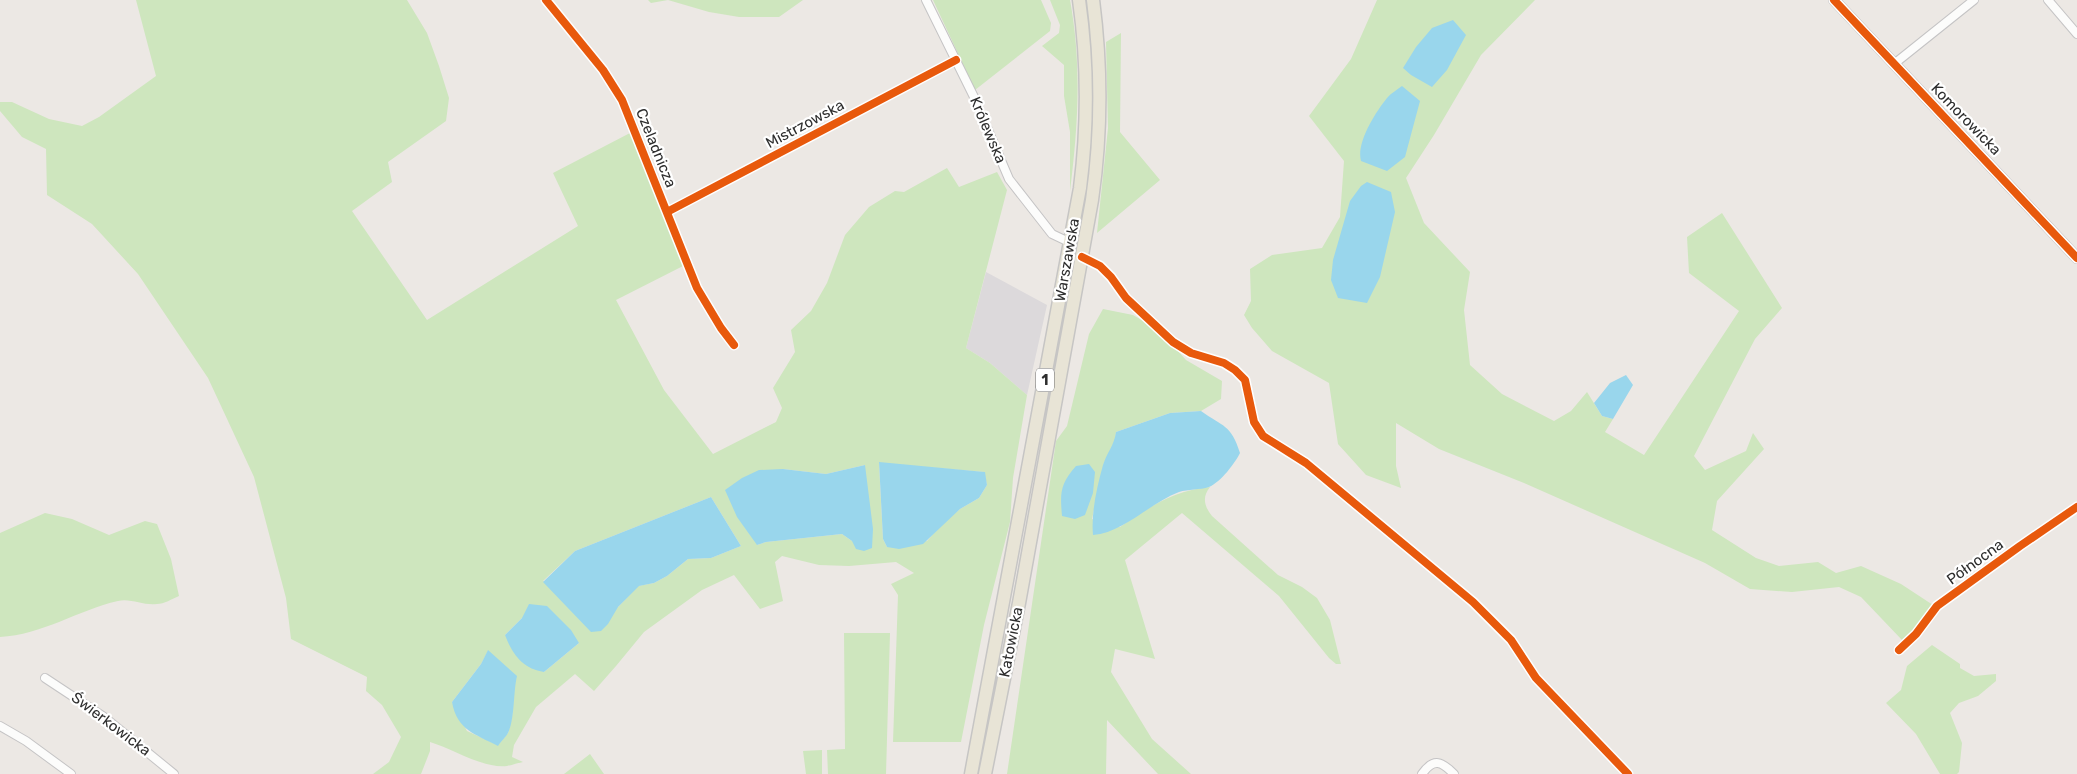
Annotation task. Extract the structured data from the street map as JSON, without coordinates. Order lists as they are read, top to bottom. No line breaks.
{"streets":{"main road":["Warszawska","1","Katowicka"],"street":["Komorowicka","Mistrzowska","Królewska","Czeladnicza","Północna","Świerkowicka"]},"crossings":[["Mistrzowska","Królewska"],["Mistrzowska","Czeladnicza"],["Królewska","Warszawska"],["Warszawska","Katowicka"]]}
